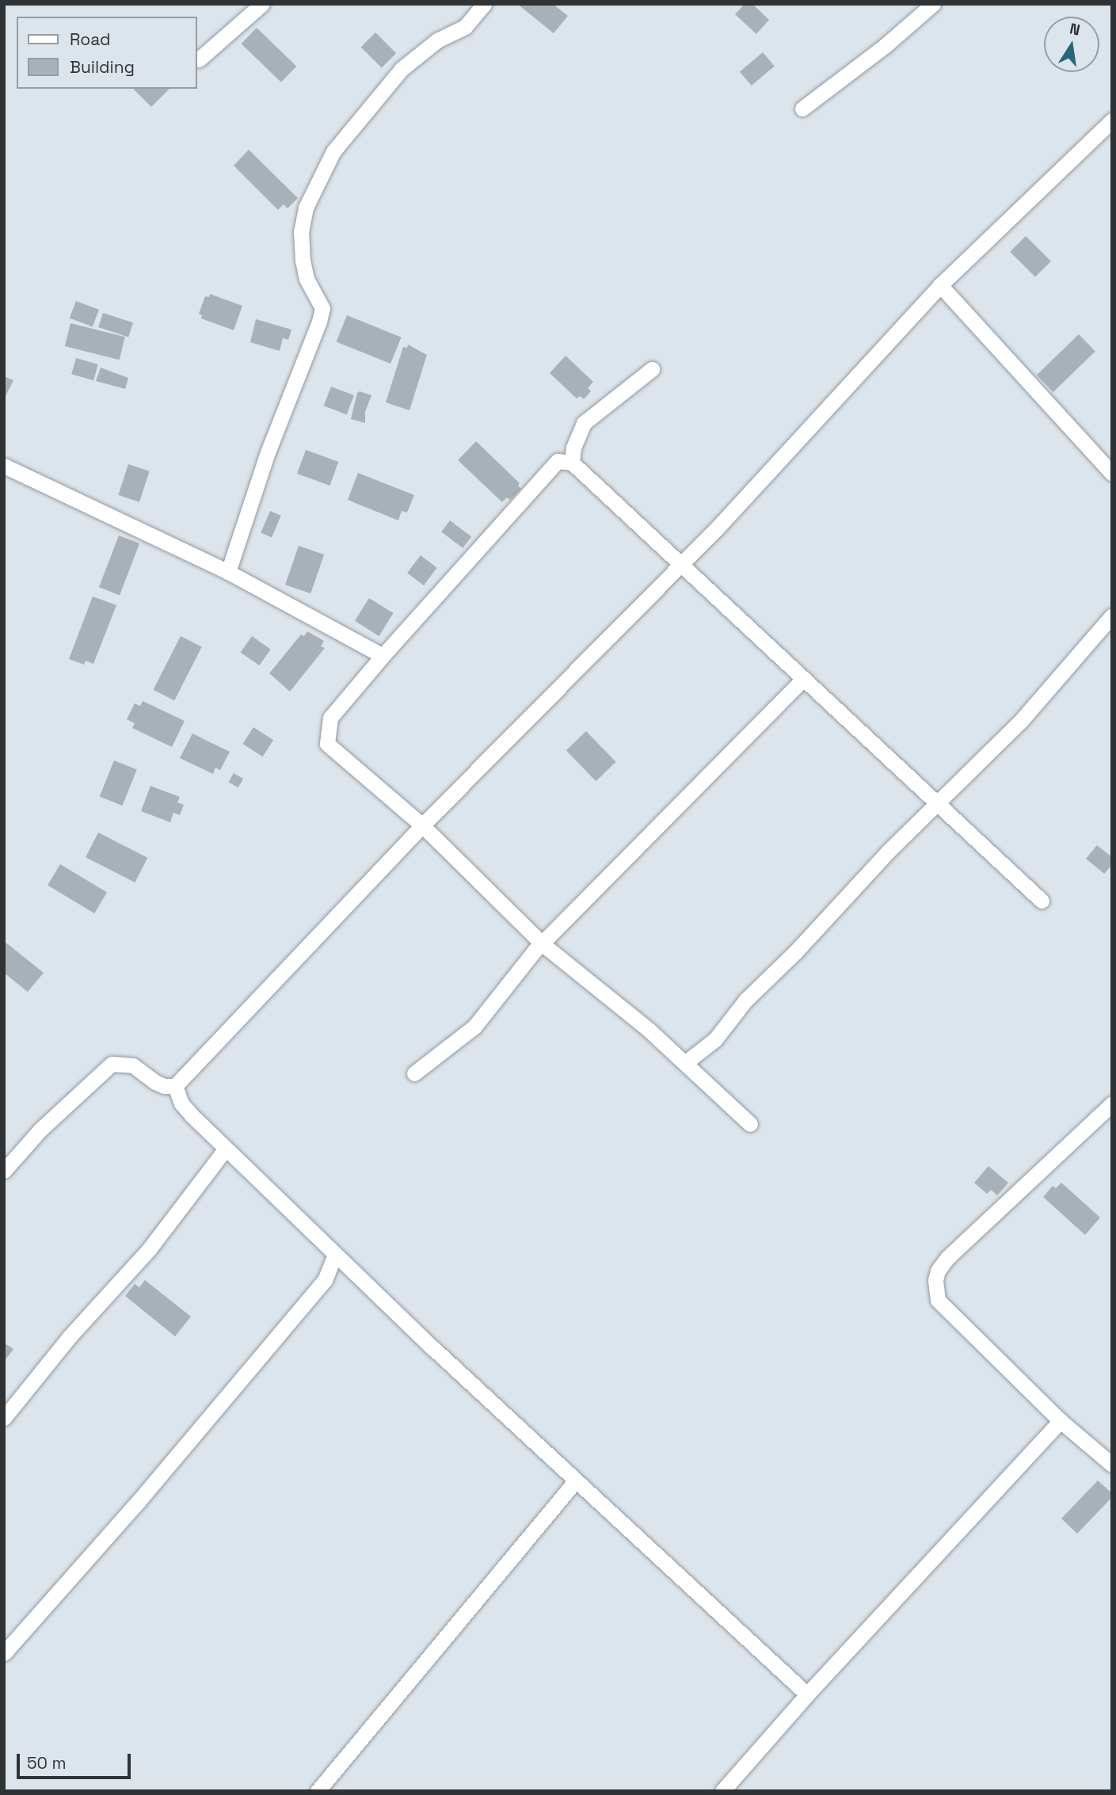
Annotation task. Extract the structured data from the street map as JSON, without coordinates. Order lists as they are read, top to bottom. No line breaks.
{"legend":["Road","Building"],"scale_bar":"50 m","north":"top"}
